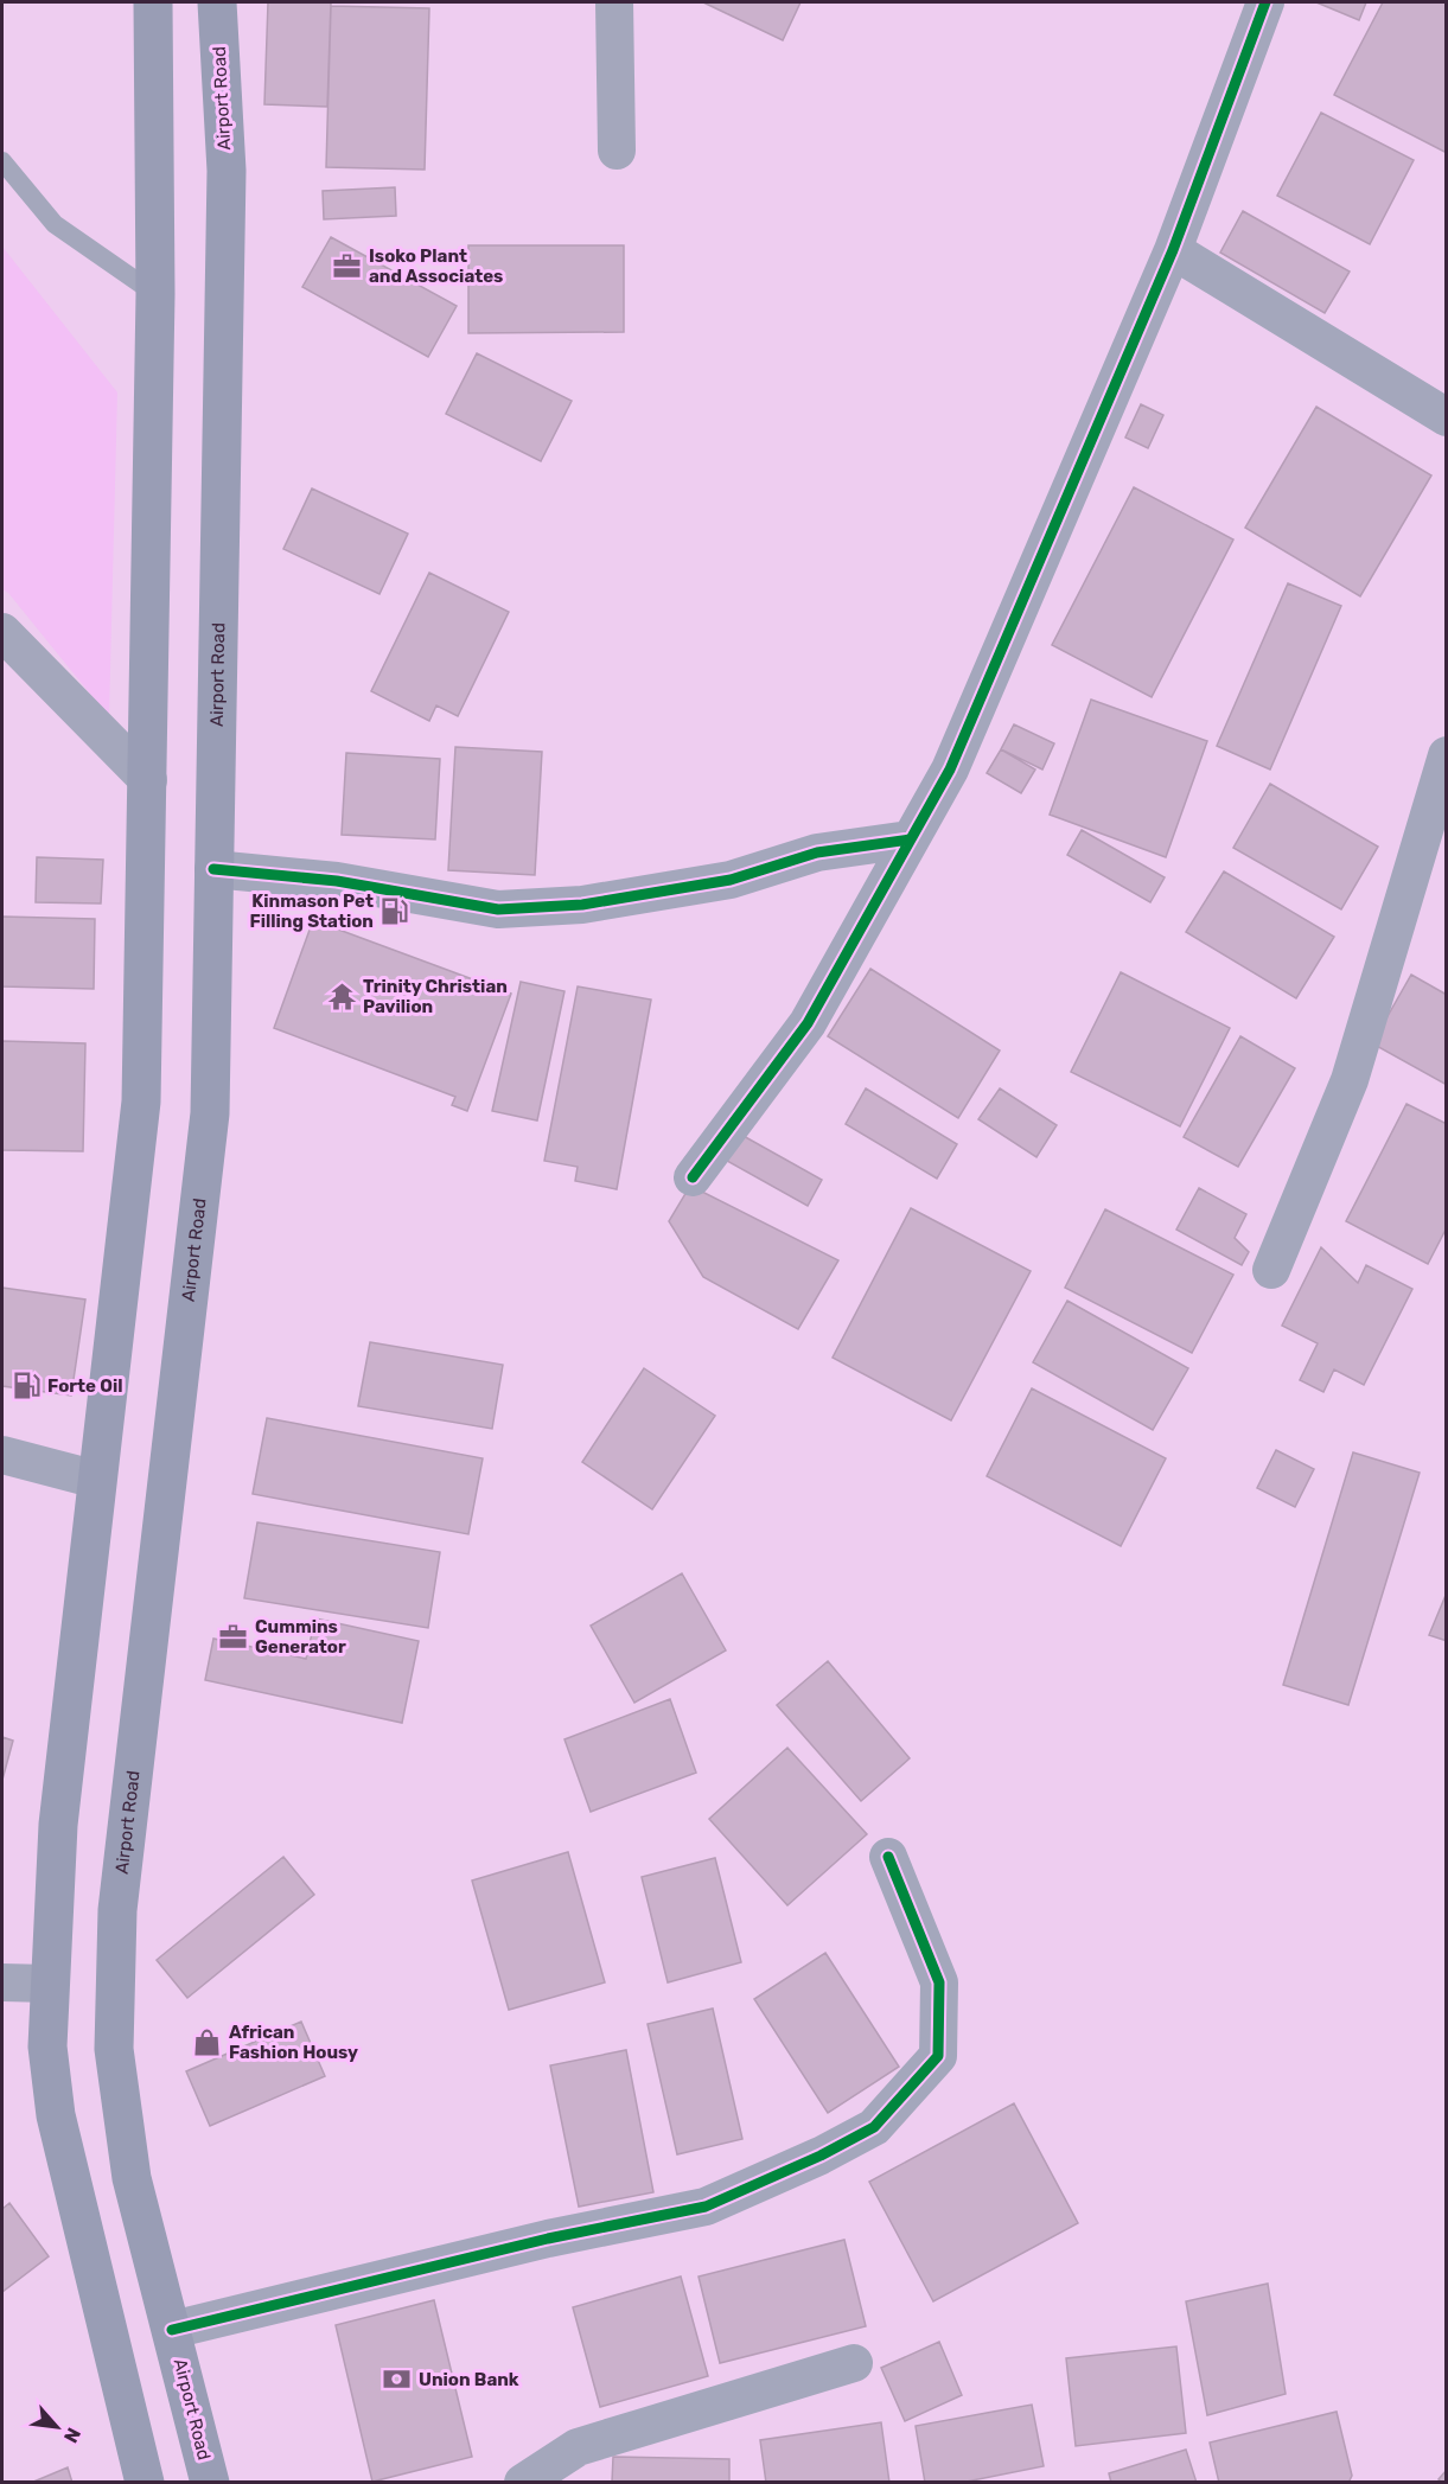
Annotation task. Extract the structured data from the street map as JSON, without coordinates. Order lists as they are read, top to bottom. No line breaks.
{"streets":{"main road":["Airport Road"]},"places":{"office":["Isoko Plant and Associates","Cummins Generator"],"fuel station":["Kinmason Pet Filling Station","Forte Oil"],"temple":["Trinity Christian Pavilion"],"shop":["African Fashion Housy"],"bank":["Union Bank"]},"north":"bottom right"}
